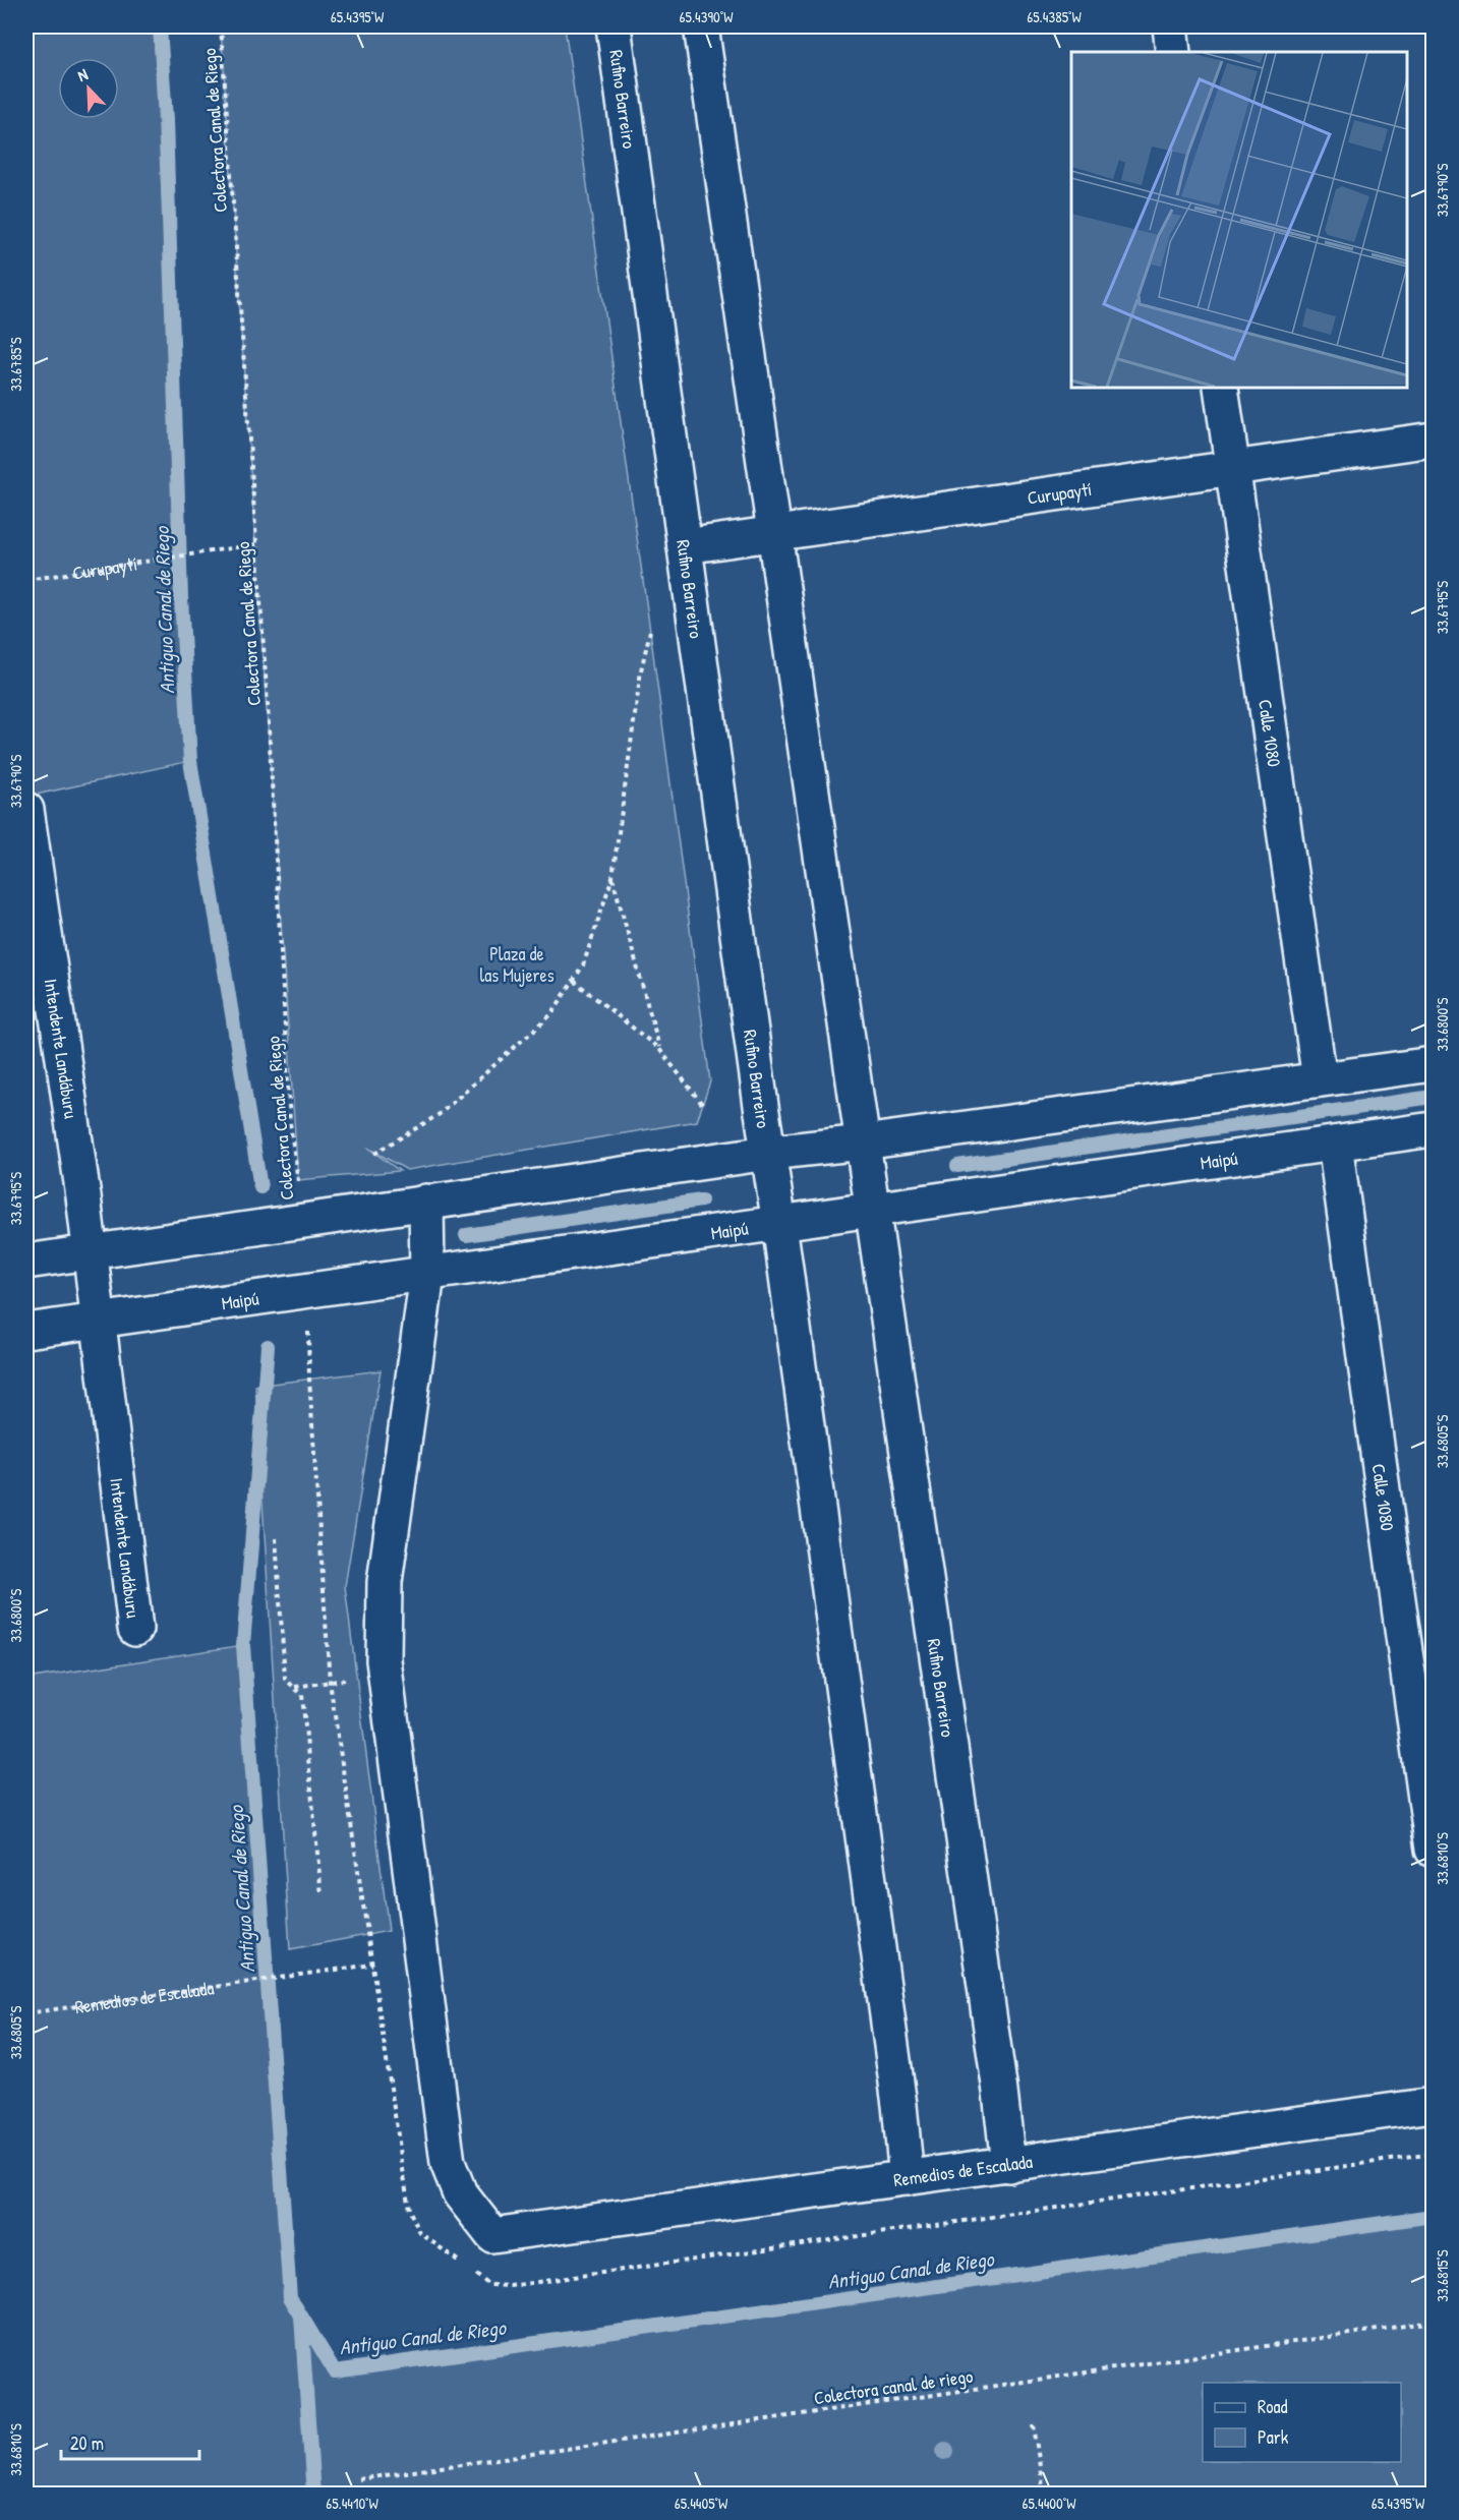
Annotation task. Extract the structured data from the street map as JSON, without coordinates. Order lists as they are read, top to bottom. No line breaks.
{"streets":{"street":["Rufino Barreiro","Curupaytí","Calle 1080","Intendente Landáburu","Maipú","Remedios de Escalada"],"path":["Colectora Canal de Riego","Colectora canal de riego"]},"crossings":[["Rufino Barreiro","Curupaytí"],["Rufino Barreiro","Maipú"],["Rufino Barreiro","Remedios de Escalada"],["Colectora Canal de Riego","Curupaytí"],["Curupaytí","Calle 1080"],["Calle 1080","Maipú"],["Intendente Landáburu","Maipú"]],"water":["Antiguo Canal de Riego"],"parks":["Plaza de las Mujeres"],"legend":["Road","Park"],"scale_bar":"20 m","north":"top left","coordinates":["65.4395°W","65.4390°W","65.4385°W","33.6790°S","33.6785°S","33.6795°S","33.6800°S","33.6805°S","33.6810°S","33.6815°S","65.4410°W","65.4405°W","65.4400°W"]}
